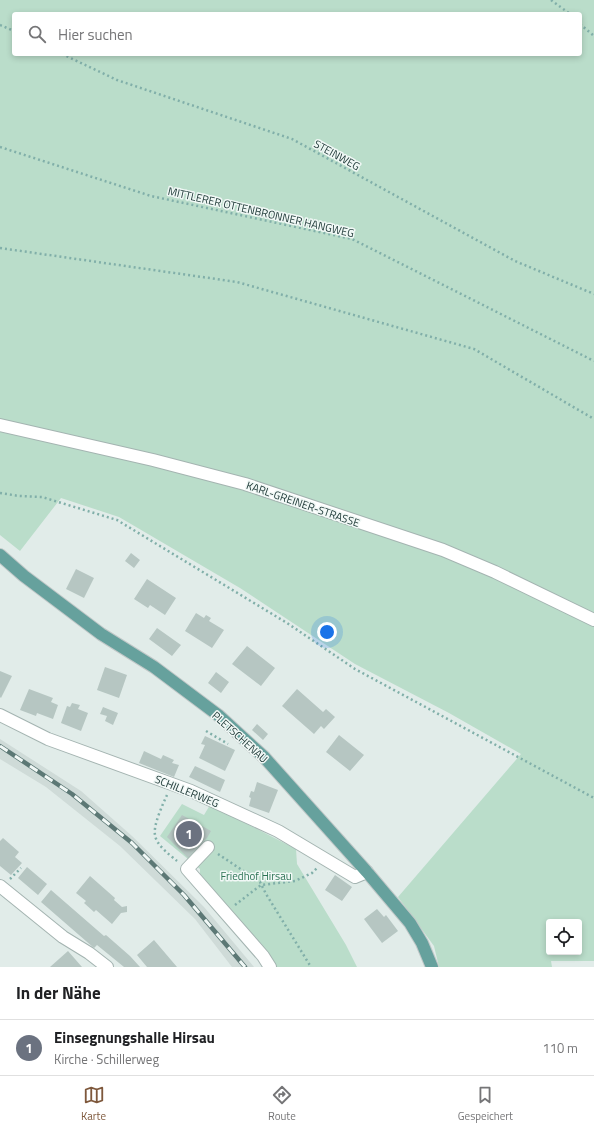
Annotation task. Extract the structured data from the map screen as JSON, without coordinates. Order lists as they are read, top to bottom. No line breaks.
{"streets":{"main road":["PLETSCHENAU"],"street":["KARL-GREINER-STRASSE","SCHILLERWEG"],"path":["STEINWEG","MITTLERER OTTENBRONNER HANGWEG"]},"crossings":[["PLETSCHENAU","SCHILLERWEG"]],"parks":["Friedhof Hirsau"],"page":{"search":"Hier suchen","pins":"1","heading":"In der Nähe","list":[{"mark":"1","name":"Einsegnungshalle Hirsau","note":"Kirche · Schillerweg","value":"110 m"}],"nav":["Karte","Route","Gespeichert"]}}
